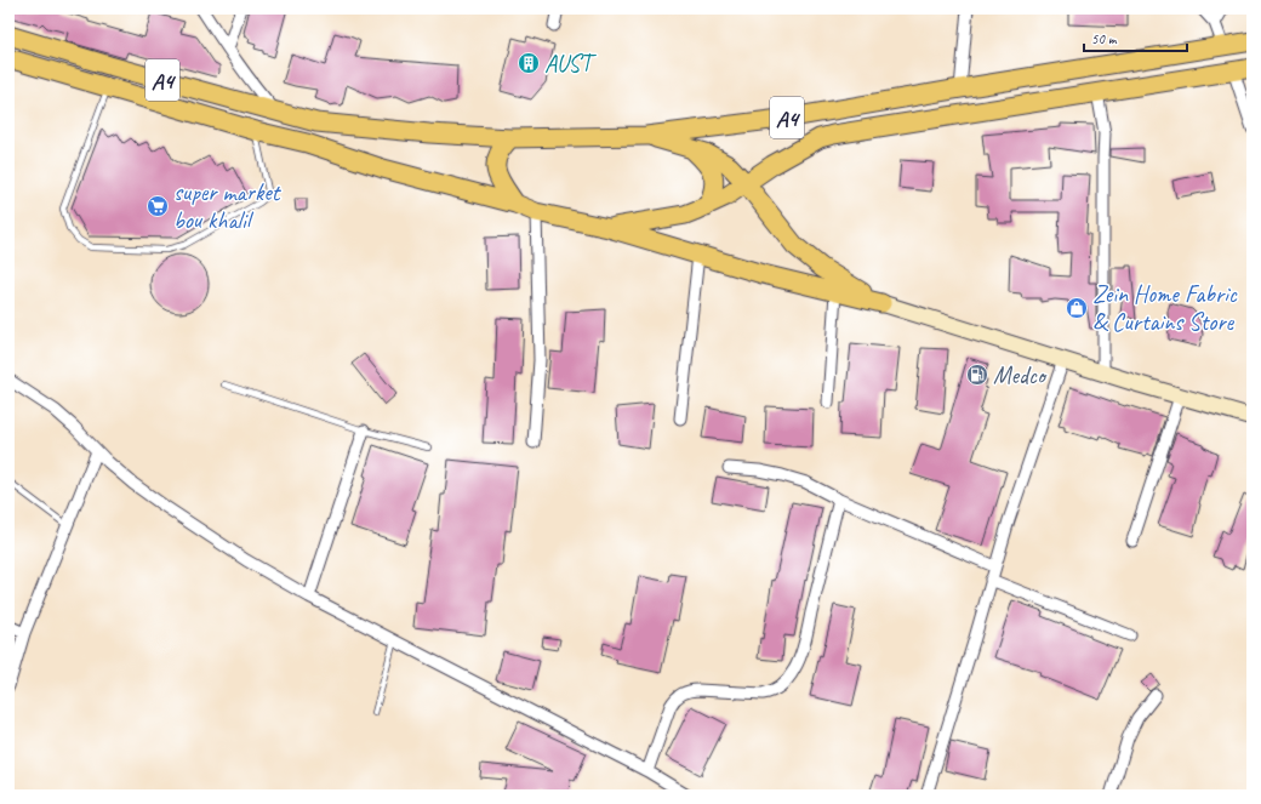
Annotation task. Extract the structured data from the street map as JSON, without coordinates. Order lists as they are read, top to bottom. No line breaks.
{"streets":{"highway":["A4"]},"places":{"building":["AUST"],"supermarket":["super market bou khalil"],"shop":["Zein Home Fabric & Curtains Store"],"fuel station":["Medco"]},"scale_bar":"50 m"}
